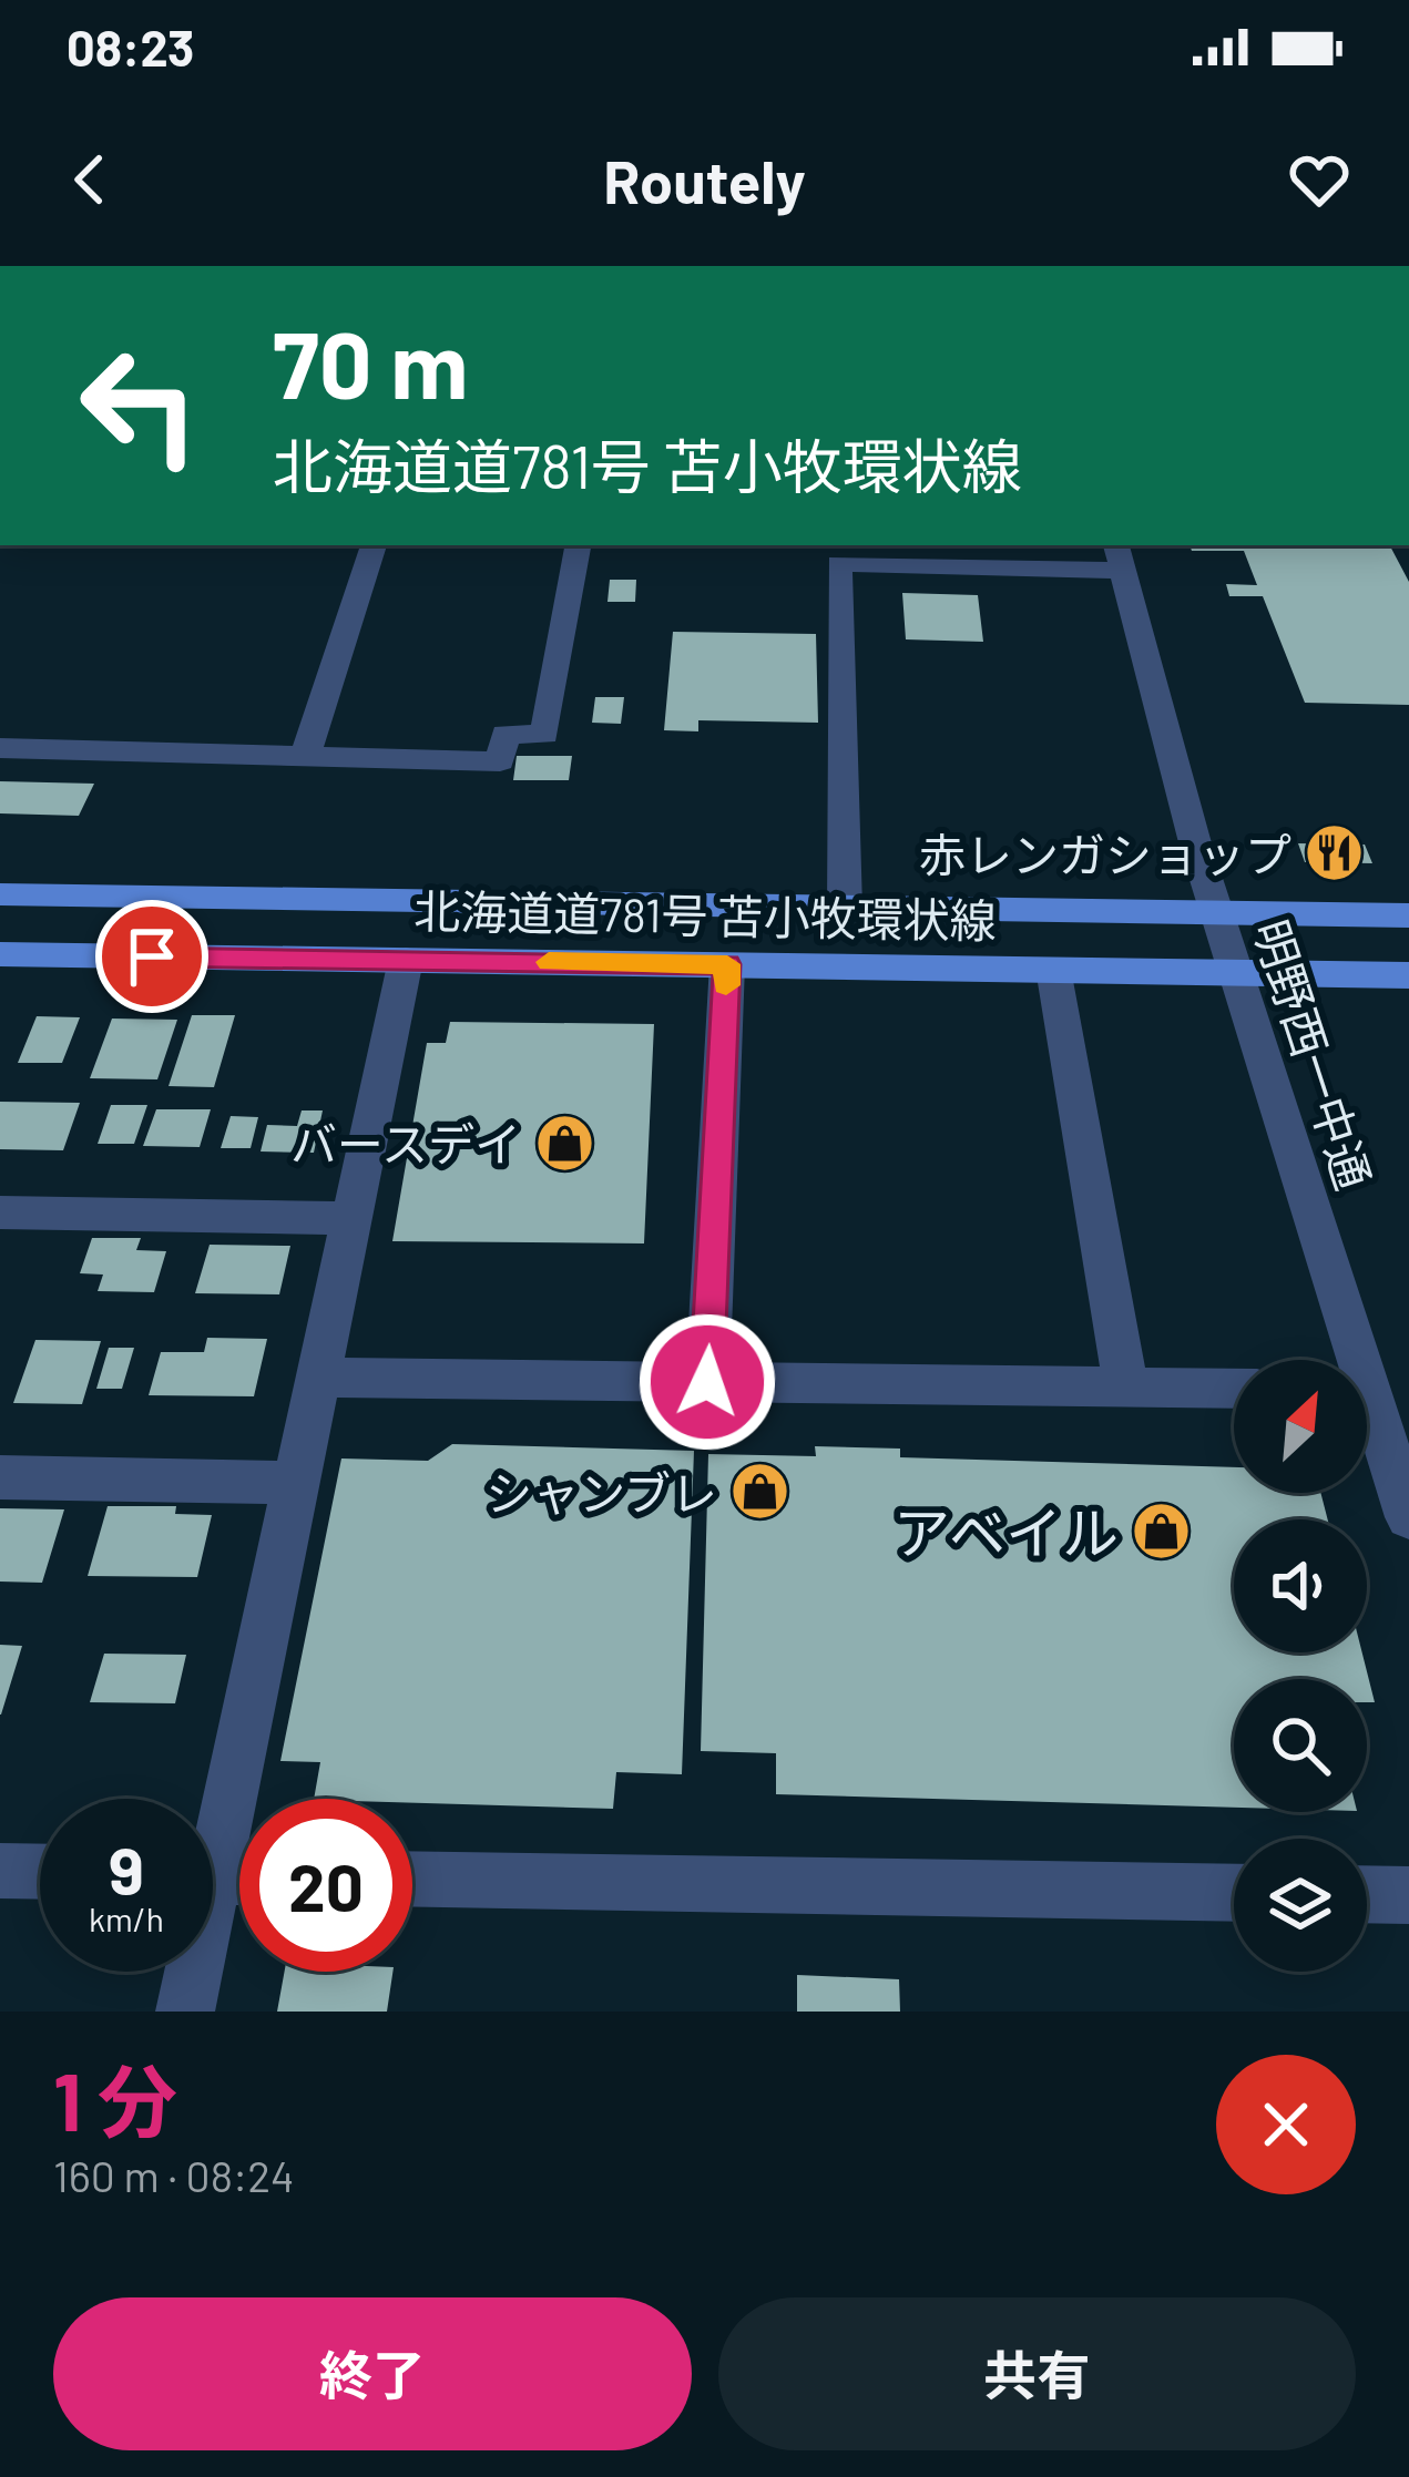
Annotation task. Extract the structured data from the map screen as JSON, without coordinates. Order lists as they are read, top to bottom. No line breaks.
{"streets":{"main road":["北海道道781号 苫小牧環状線"],"street":["明野西一中通"]},"crossings":[["北海道道781号 苫小牧環状線","明野西一中通"]],"places":{"restaurant":["赤レンガショップ"],"shop":["バースデイ","シャンブレ","アベイル"]},"north":"top right","page":{"status":"08:23","header":"Routely","turn":["70 m","北海道道781号 苫小牧環状線"],"speed":"9 km/h","limit":"20","heading":["1 分","160 m · 08:24"],"buttons":["終了","共有"]}}
